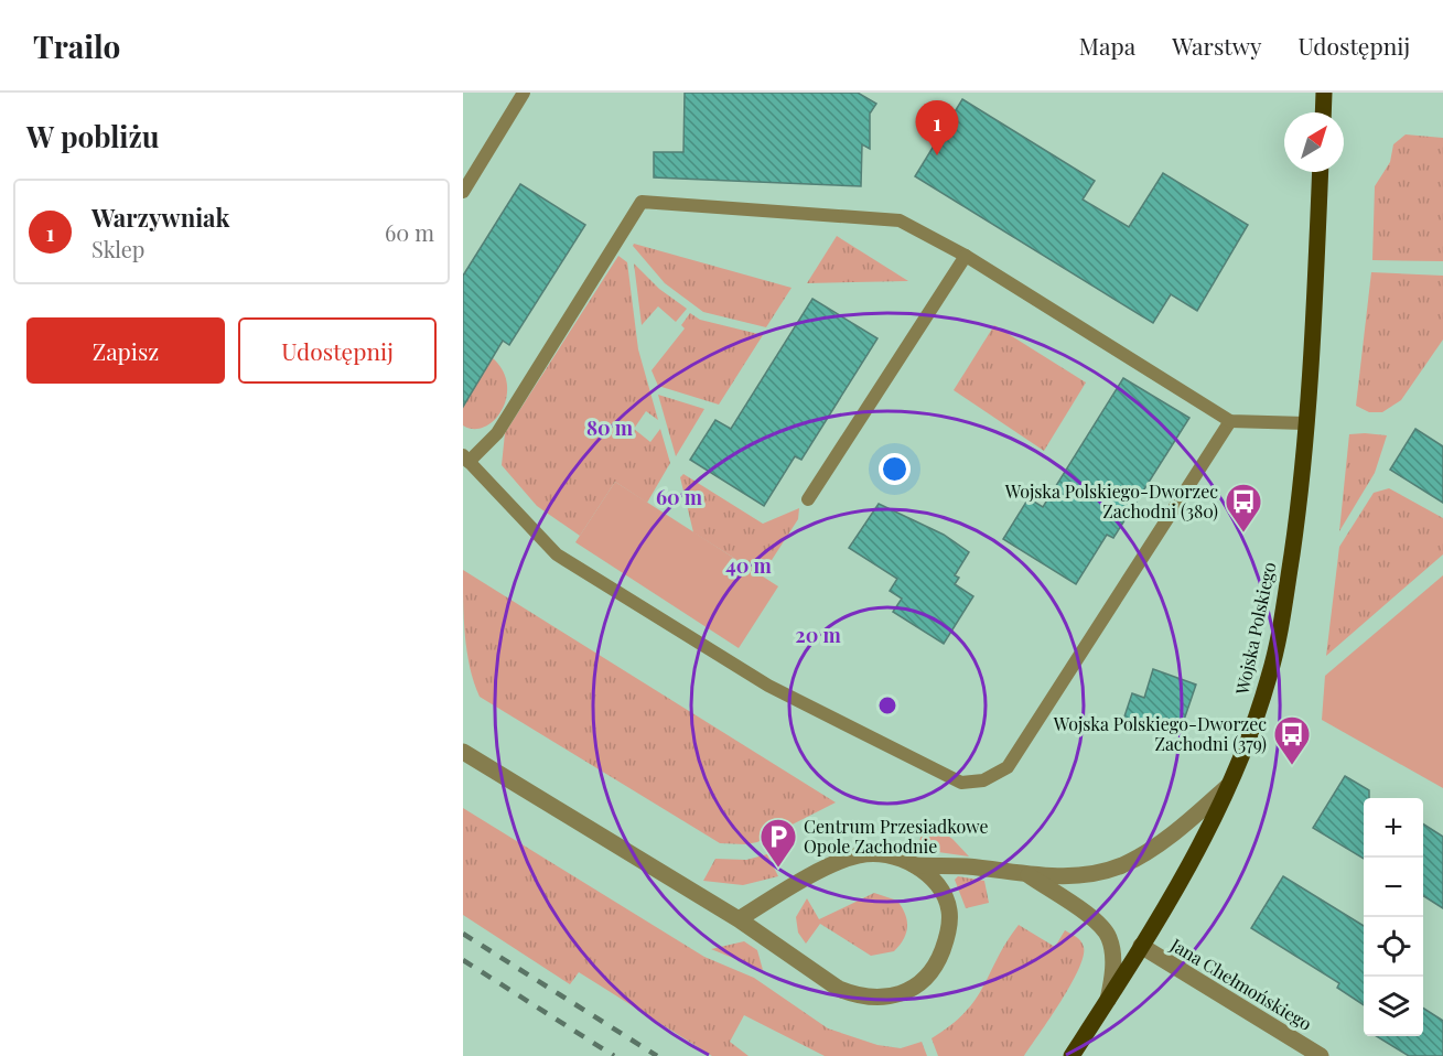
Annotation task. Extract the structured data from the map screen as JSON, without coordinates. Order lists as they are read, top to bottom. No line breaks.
{"streets":{"main road":["Wojska Polskiego"],"street":["Jana Chełmońskiego"]},"crossings":[["Wojska Polskiego","Jana Chełmońskiego"]],"places":{"bus stop":["Wojska Polskiego-Dworzec Zachodni (380)","Wojska Polskiego-Dworzec Zachodni (379)"],"parking":["Centrum Przesiadkowe Opole Zachodnie"]},"north":"top right","page":{"header":"Trailo","nav":["Mapa","Warstwy","Udostępnij"],"heading":"W pobliżu","pins":"1","list":[{"mark":"1","name":"Warzywniak","note":"Sklep","value":"60 m"}],"buttons":["Zapisz","Udostępnij"],"map_buttons":["+","−"]},"rings":["80 m","60 m","40 m","20 m"]}
